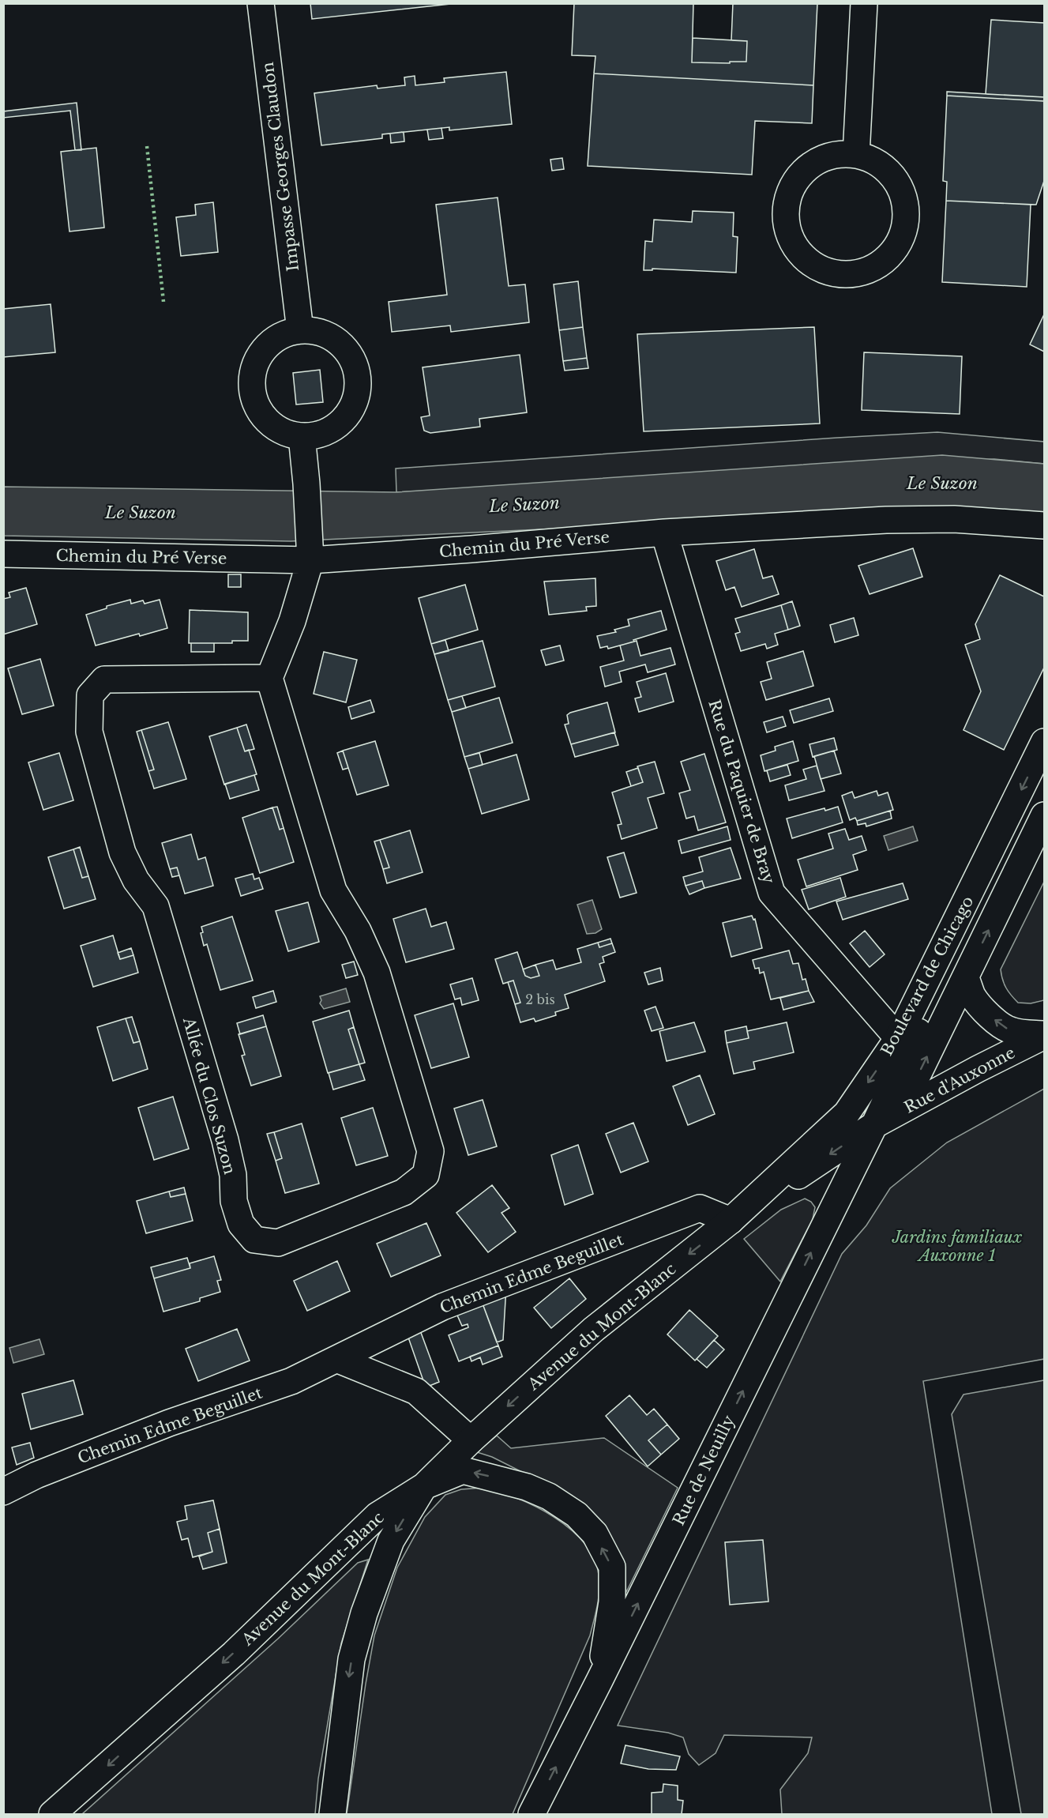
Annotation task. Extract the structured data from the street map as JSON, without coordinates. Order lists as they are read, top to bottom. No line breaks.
{"streets":{"street":["Impasse Georges Claudon","Chemin du Pré Verse","Rue du Paquier de Bray","Boulevard de Chicago","Rue d'Auxonne","Allée du Clos Suzon","Chemin Edme Beguillet","Avenue du Mont-Blanc","Rue de Neuilly"]},"crossings":[["Chemin du Pré Verse","Rue du Paquier de Bray"],["Rue du Paquier de Bray","Boulevard de Chicago"],["Boulevard de Chicago","Rue d'Auxonne"],["Boulevard de Chicago","Chemin Edme Beguillet"],["Boulevard de Chicago","Avenue du Mont-Blanc"],["Boulevard de Chicago","Rue de Neuilly"],["Rue d'Auxonne","Rue de Neuilly"],["Chemin Edme Beguillet","Avenue du Mont-Blanc"]],"one_way":["Avenue du Mont-Blanc","Rue de Neuilly"],"water":["Le Suzon"],"parks":["Jardins familiaux Auxonne 1"],"house_numbers":["2 bis"]}
